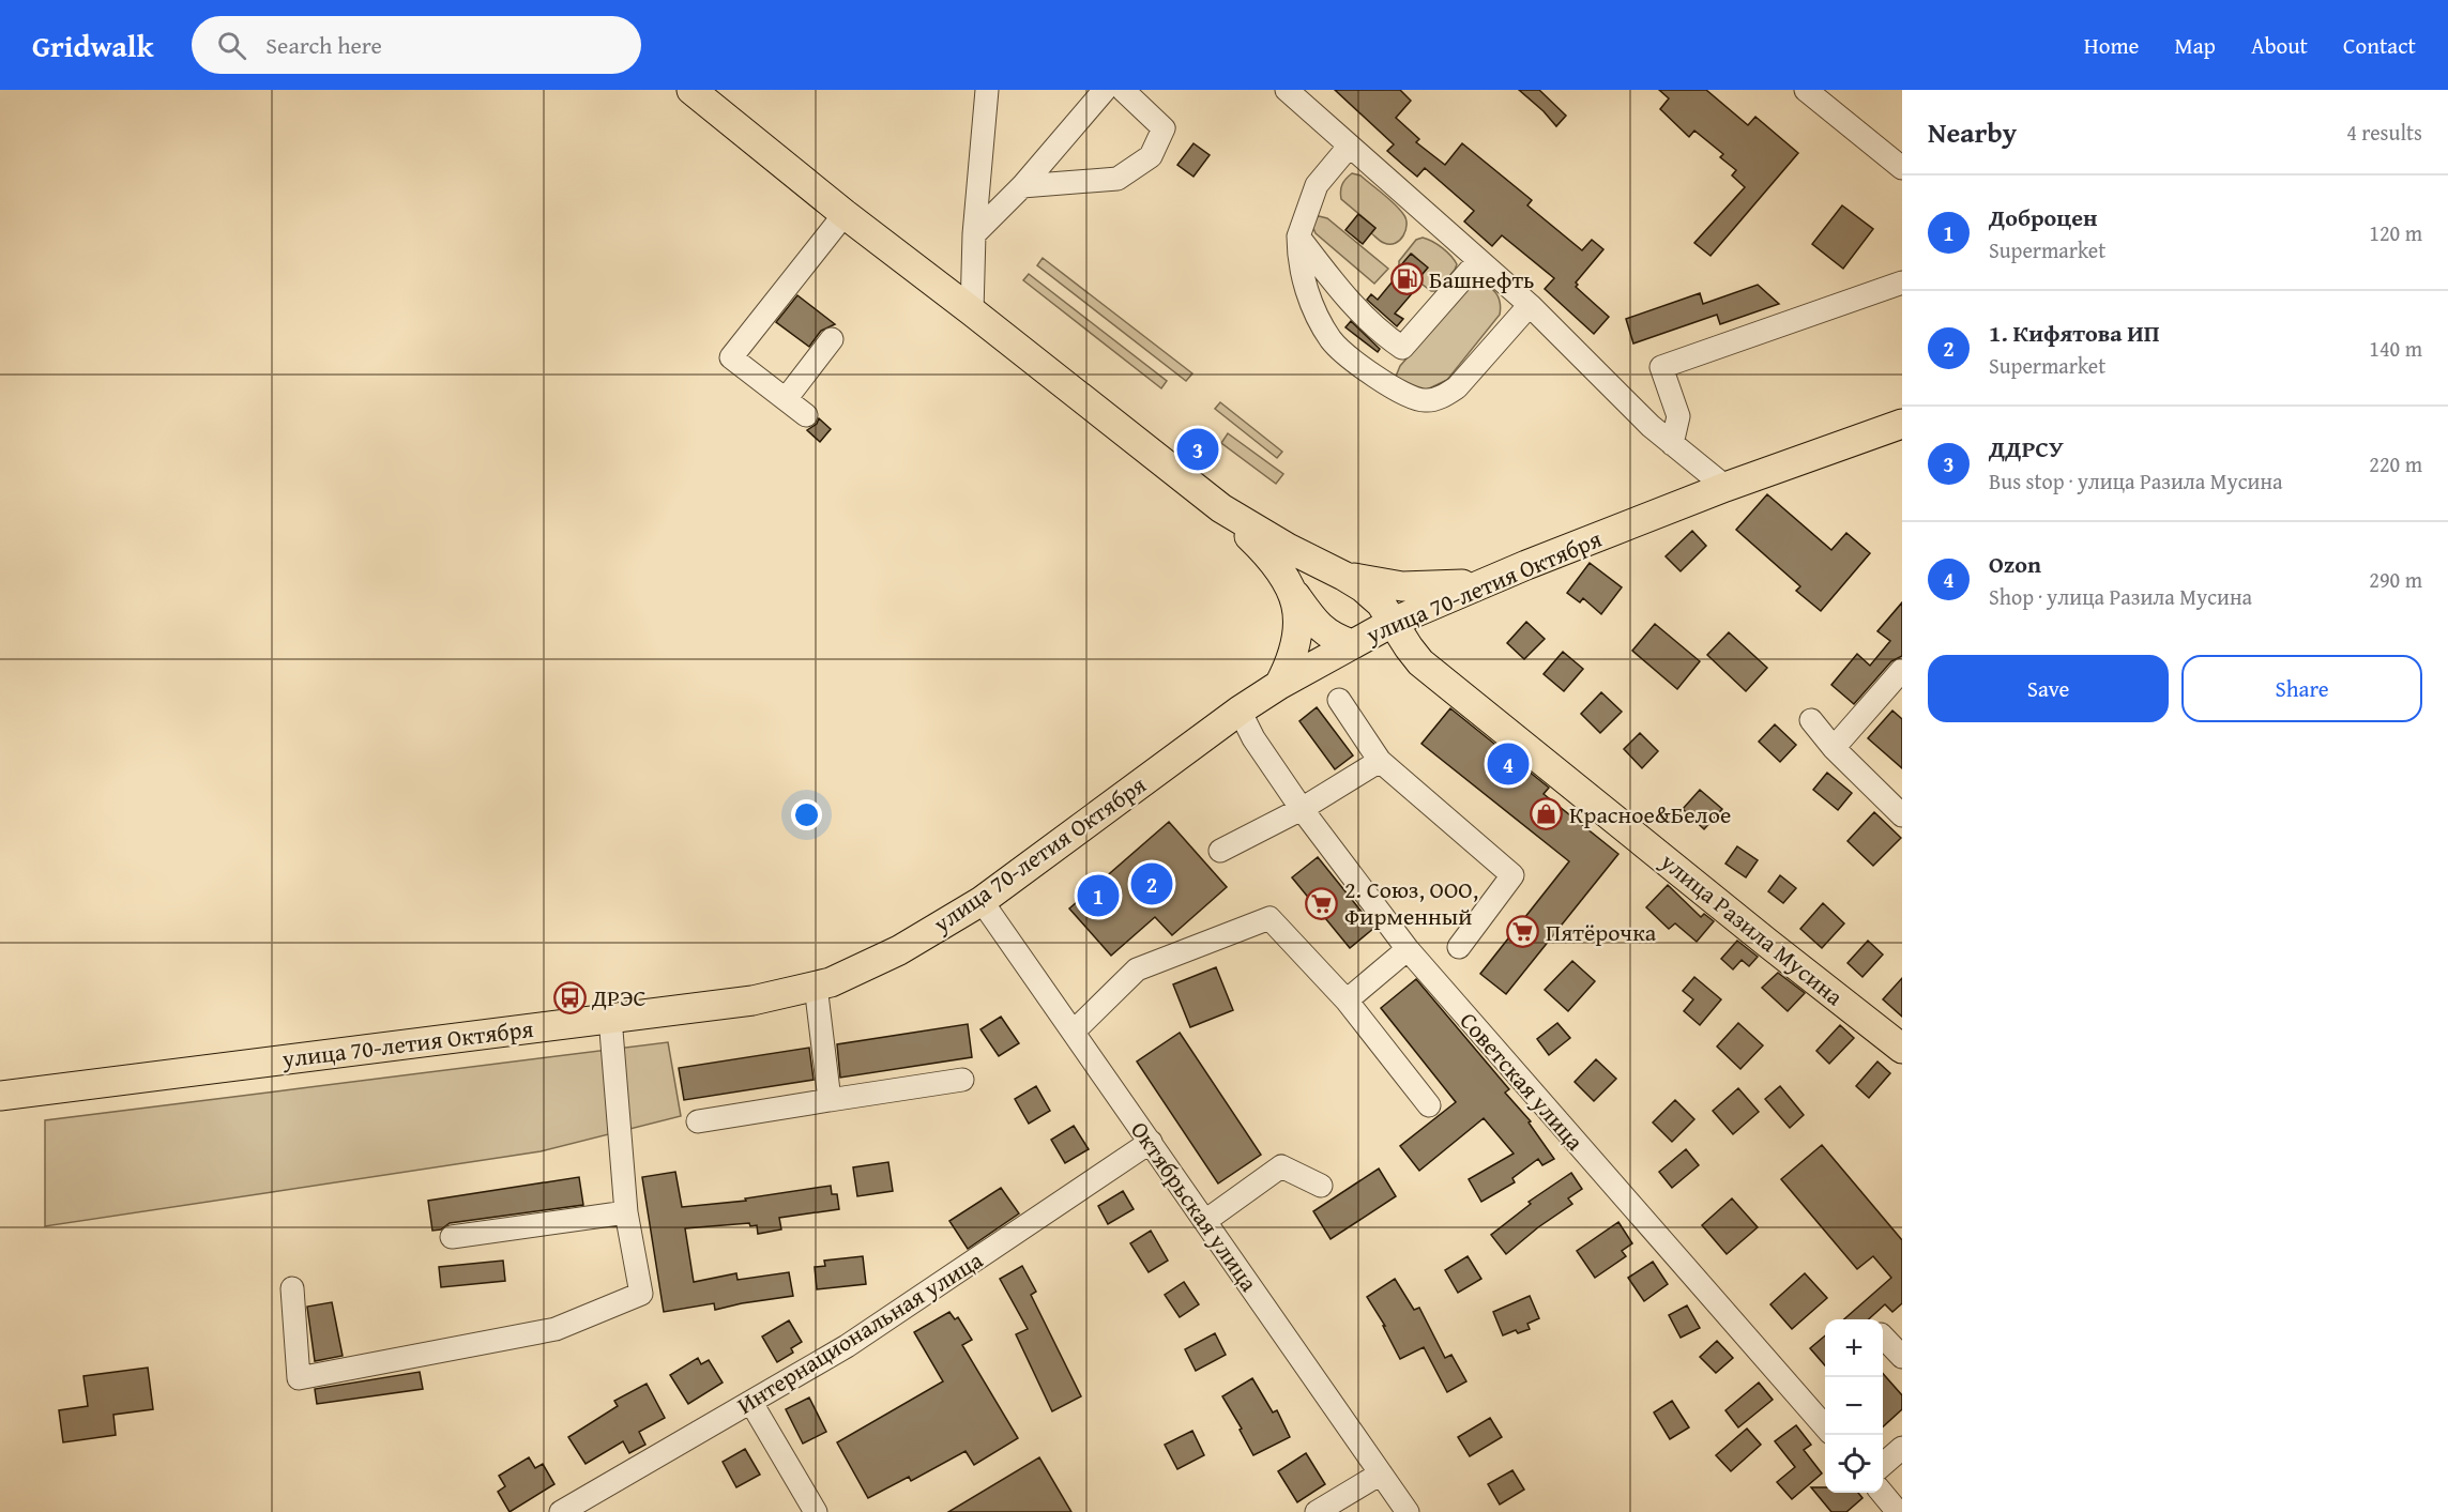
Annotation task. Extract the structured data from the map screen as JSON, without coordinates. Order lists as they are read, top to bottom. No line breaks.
{"streets":{"main road":["улица 70-летия Октября","улица Разила Мусина"],"street":["Советская улица","Октябрьская улица","Интернациональная улица"]},"crossings":[["улица 70-летия Октября","улица Разила Мусина"],["улица 70-летия Октября","Советская улица"],["улица 70-летия Октября","Октябрьская улица"],["Октябрьская улица","Интернациональная улица"]],"places":{"fuel station":["Башнефть"],"shop":["Красное&Белое"],"supermarket":["2. Союз, ООО, Фирменный","Пятёрочка"],"bus stop":["ДРЭС"]},"page":{"header":"Gridwalk","search":"Search here","nav":["Home","Map","About","Contact"],"heading":["Nearby","4 results"],"list":[{"mark":"1","name":"Доброцен","note":"Supermarket","value":"120 m"},{"mark":"2","name":"1. Кифятова ИП","note":"Supermarket","value":"140 m"},{"mark":"3","name":"ДДРСУ","note":"Bus stop · улица Разила Мусина","value":"220 m"},{"mark":"4","name":"Ozon","note":"Shop · улица Разила Мусина","value":"290 m"}],"pins":["3","4","2","1"],"buttons":["Save","Share"],"map_buttons":["+","−"]}}
